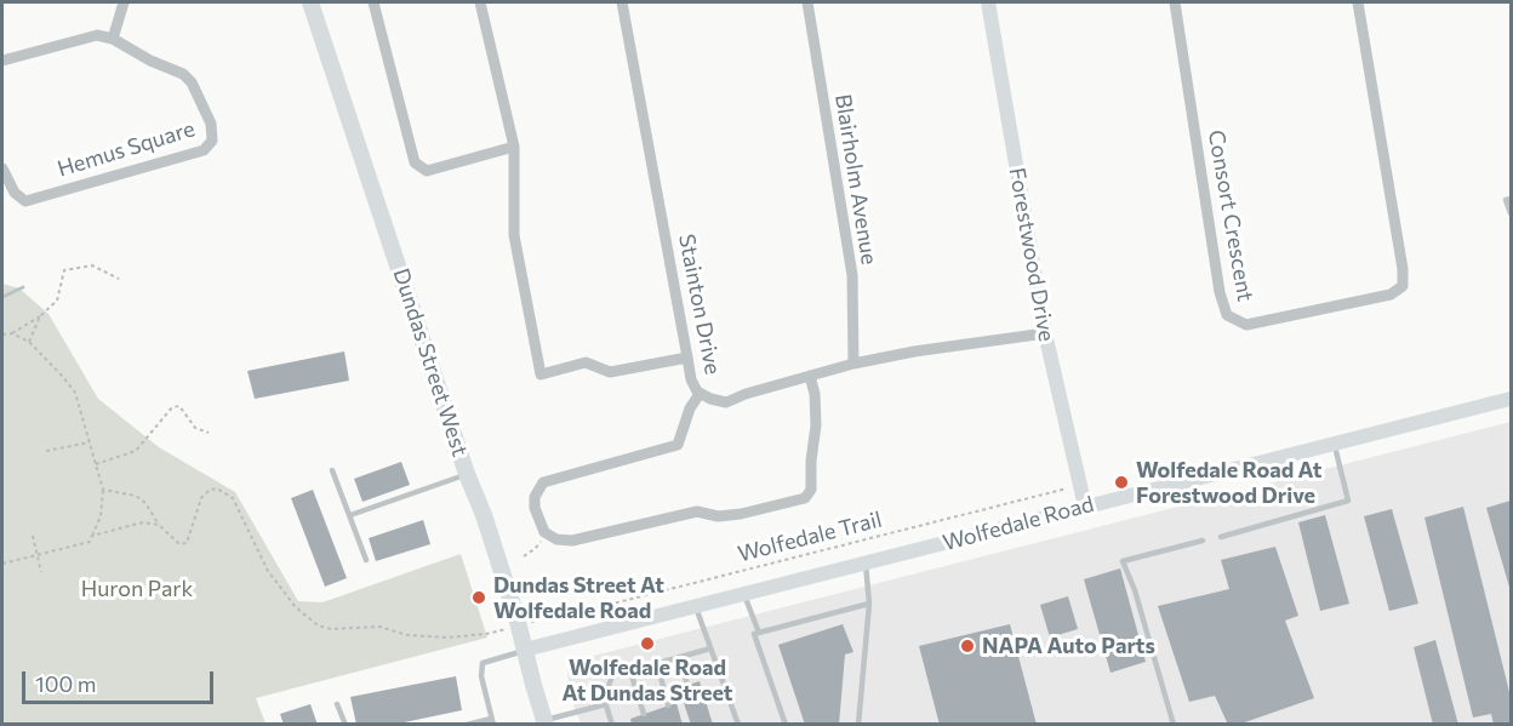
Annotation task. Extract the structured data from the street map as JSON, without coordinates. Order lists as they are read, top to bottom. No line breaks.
{"streets":{"main road":["Dundas Street West"],"street":["Hemus Square","Blairholm Avenue","Consort Crescent","Forestwood Drive","Stainton Drive","Wolfedale Road"],"path":["Wolfedale Trail"]},"crossings":[["Blairholm Avenue","Stainton Drive"],["Forestwood Drive","Stainton Drive"],["Forestwood Drive","Wolfedale Road"],["Forestwood Drive","Wolfedale Trail"],["Dundas Street West","Wolfedale Road"]],"parks":["Huron Park"],"places":["Wolfedale Road At Forestwood Drive","Dundas Street At Wolfedale Road","Wolfedale Road At Dundas Street","NAPA Auto Parts"],"scale_bar":"100 m"}
